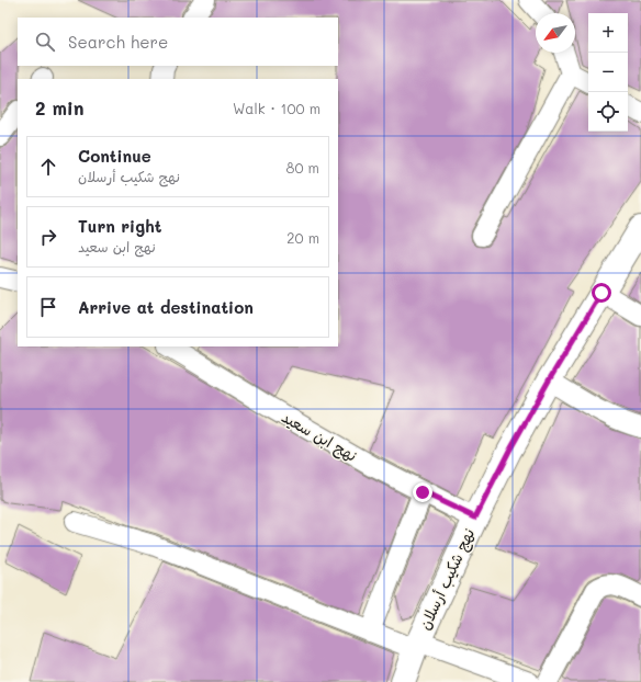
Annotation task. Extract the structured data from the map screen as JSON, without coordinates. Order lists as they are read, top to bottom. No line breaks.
{"streets":{"street":["نهج ابن سعيد","نهج شكيب أرسلان"]},"crossings":[["نهج ابن سعيد","نهج شكيب أرسلان"]],"north":"bottom left","page":{"map_buttons":["+","−"],"search":"Search here","heading":["2 min","Walk · 100 m"],"list":[["Continue","نهج شكيب أرسلان","80 m"],["Turn right","نهج ابن سعيد","20 m"],"Arrive at destination"]}}
